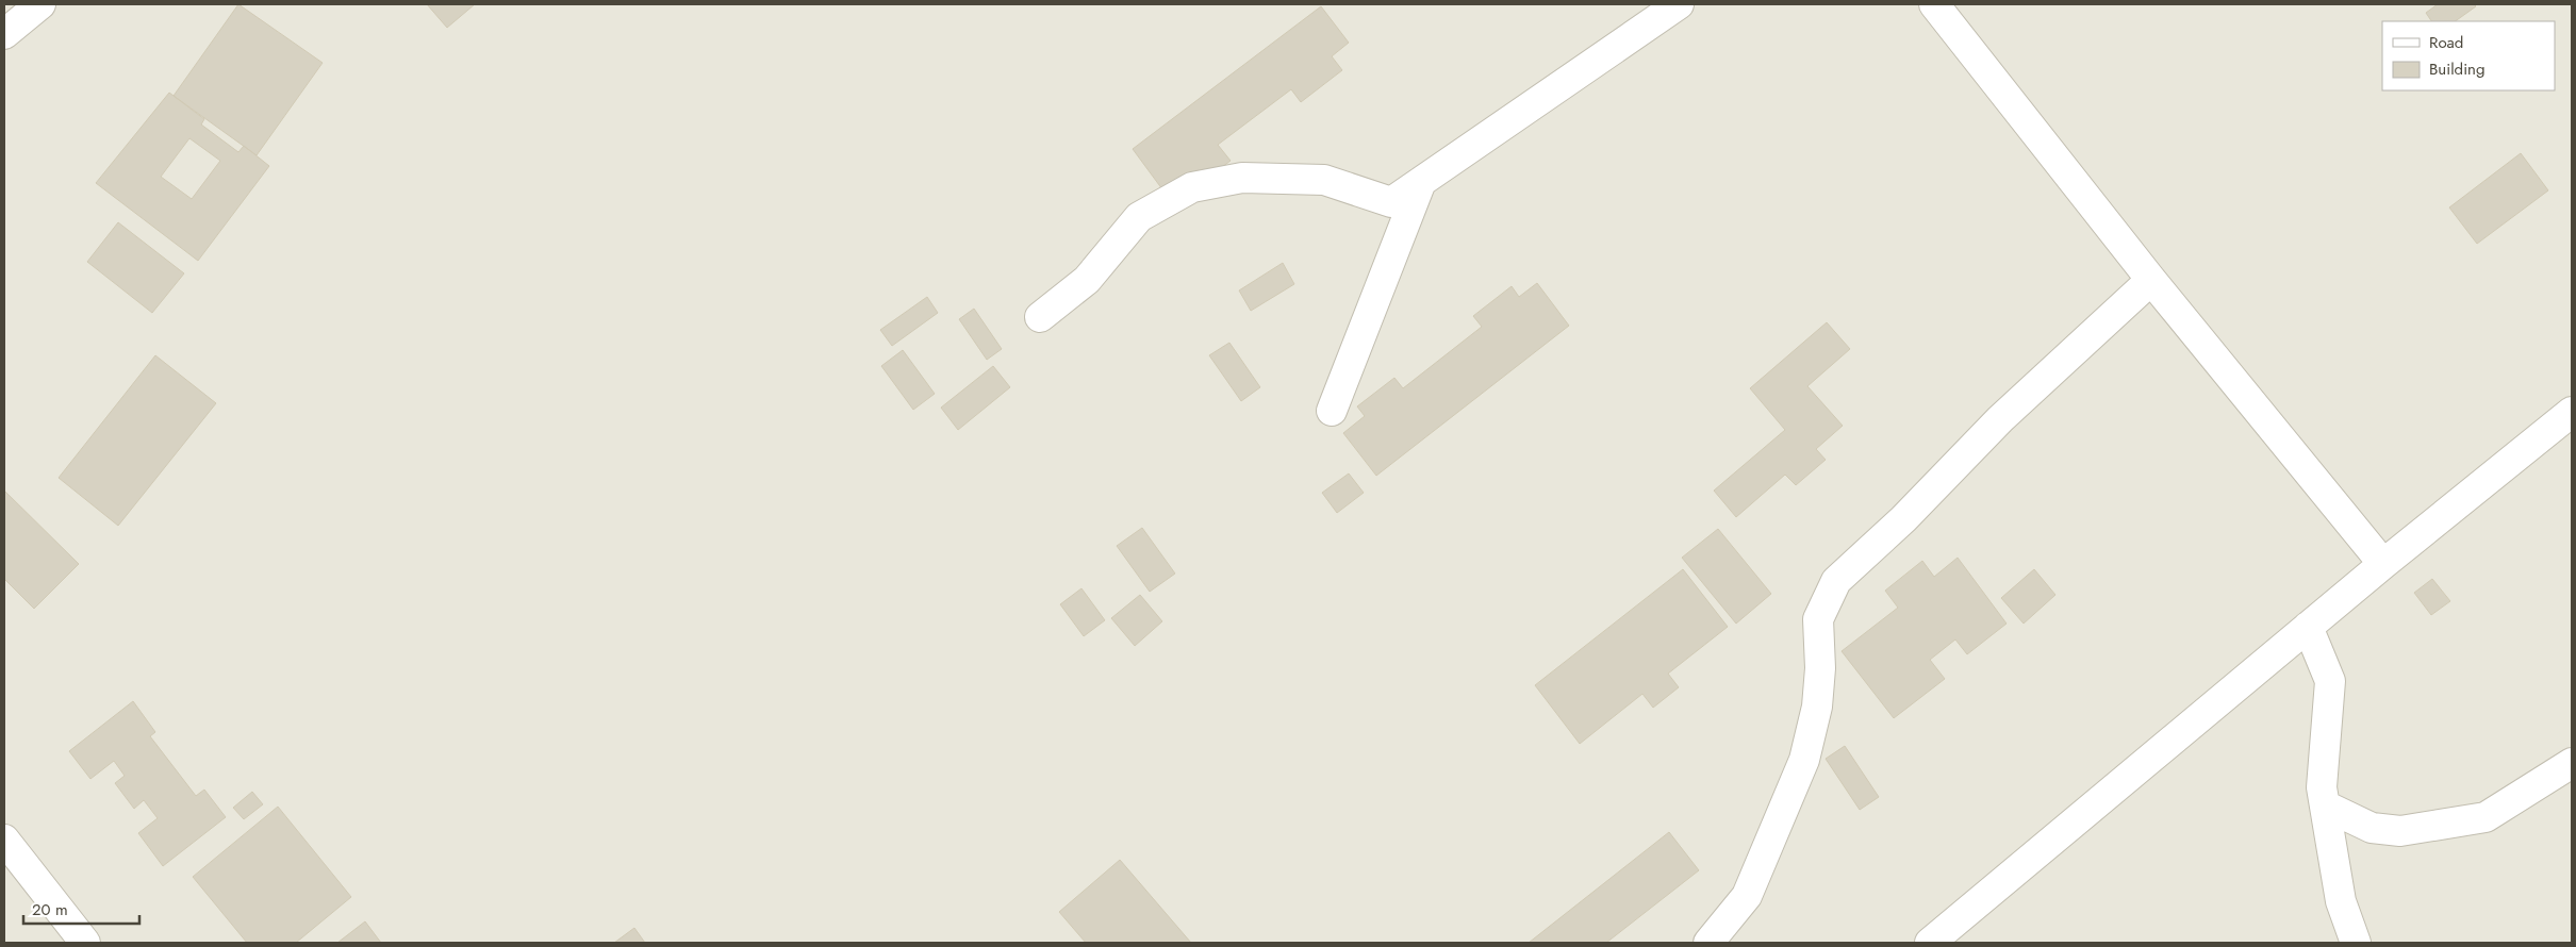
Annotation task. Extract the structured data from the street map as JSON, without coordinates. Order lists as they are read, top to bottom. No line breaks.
{"legend":["Road","Building"],"scale_bar":"20 m"}
